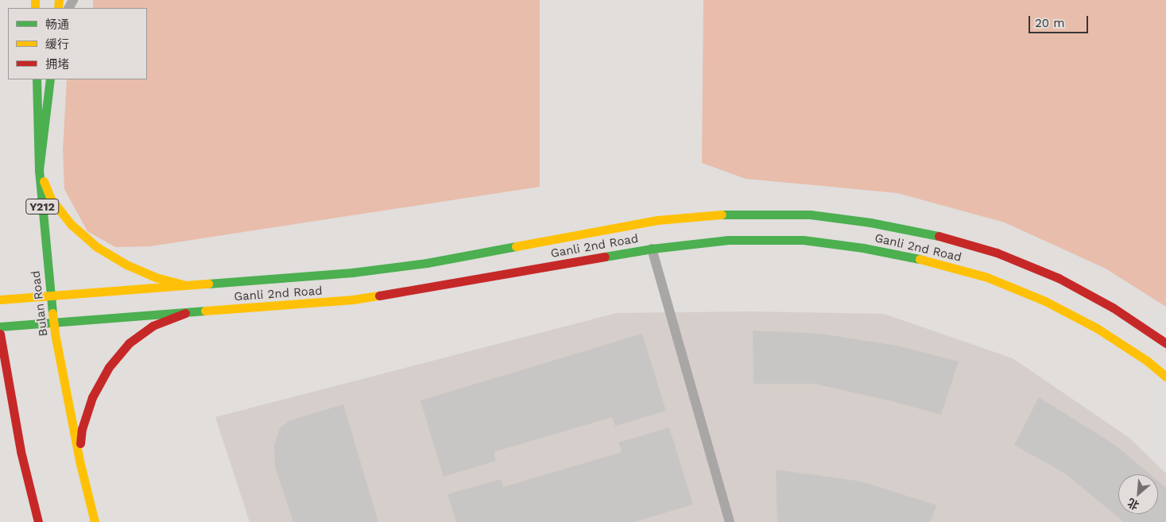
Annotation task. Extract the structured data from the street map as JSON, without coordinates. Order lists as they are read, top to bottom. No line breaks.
{"streets":{"main road":["Y212","Ganli 2nd Road","Bulan Road"]},"crossings":[["Ganli 2nd Road","Bulan Road"]],"legend":["畅通","缓行","拥堵"],"scale_bar":"20 m","north":"bottom left"}
